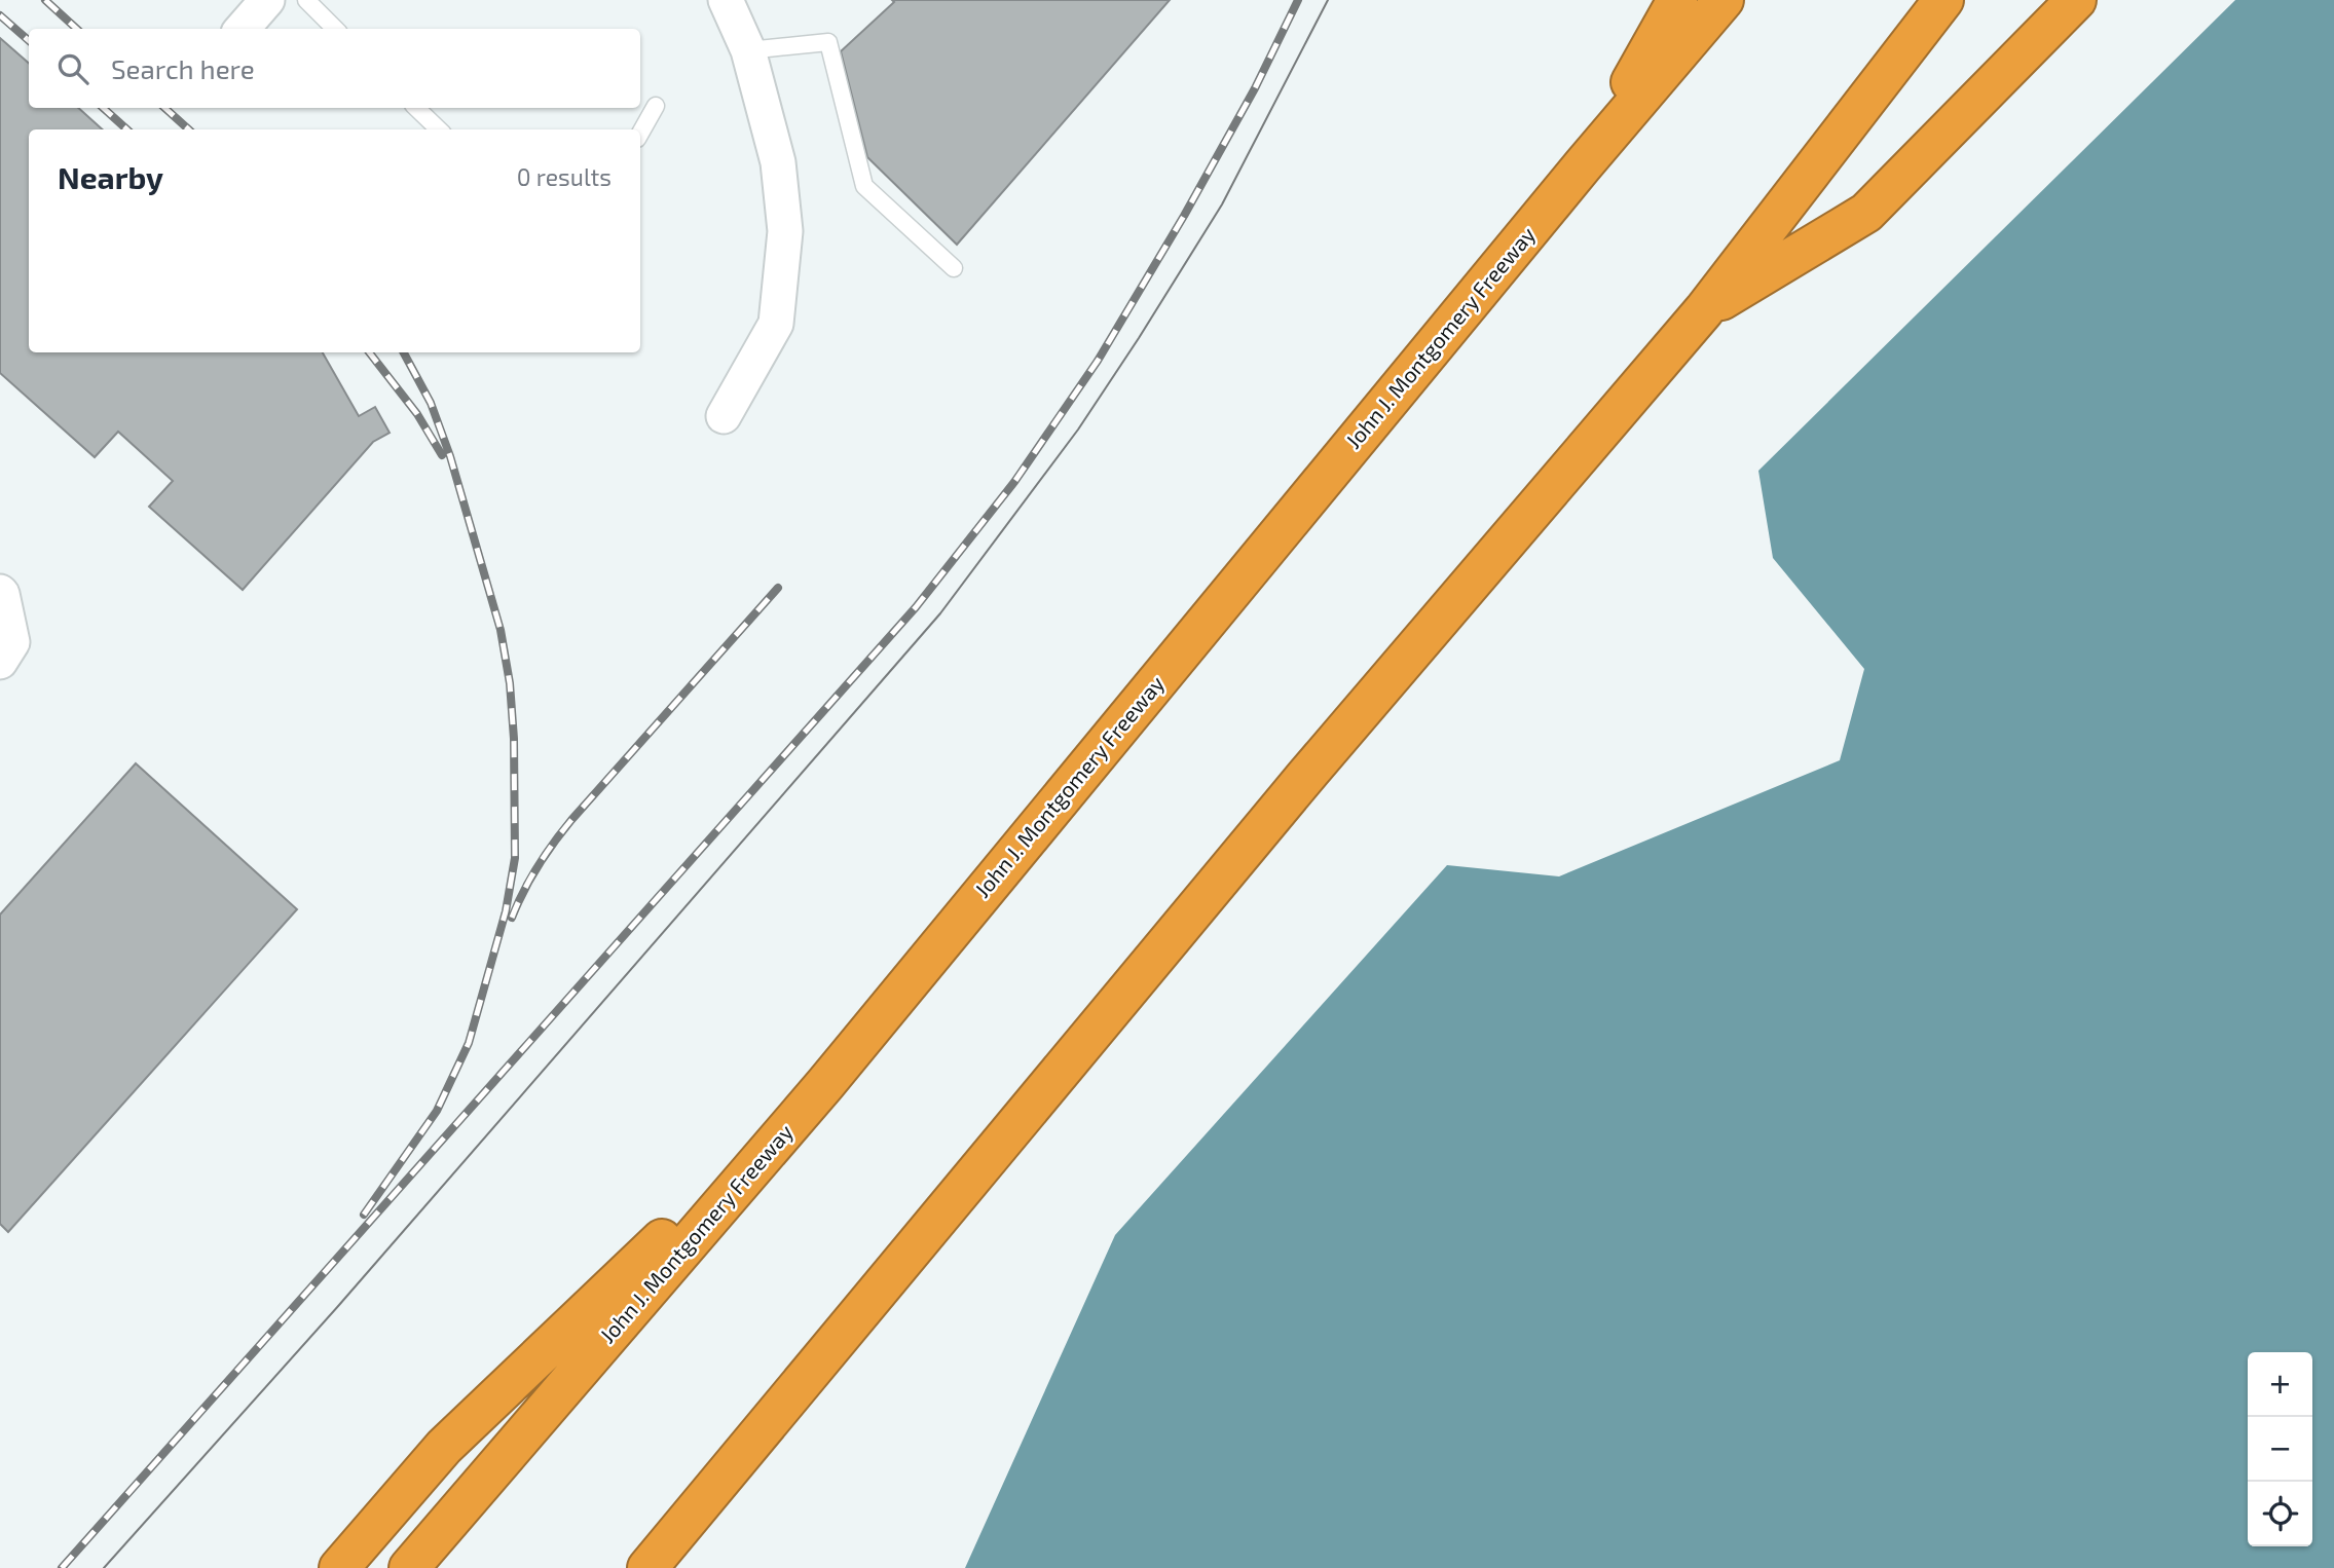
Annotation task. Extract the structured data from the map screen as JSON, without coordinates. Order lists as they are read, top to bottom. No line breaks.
{"streets":{"highway":["John J. Montgomery Freeway"]},"page":{"search":"Search here","heading":["Nearby","0 results"],"map_buttons":["+","−"]}}
